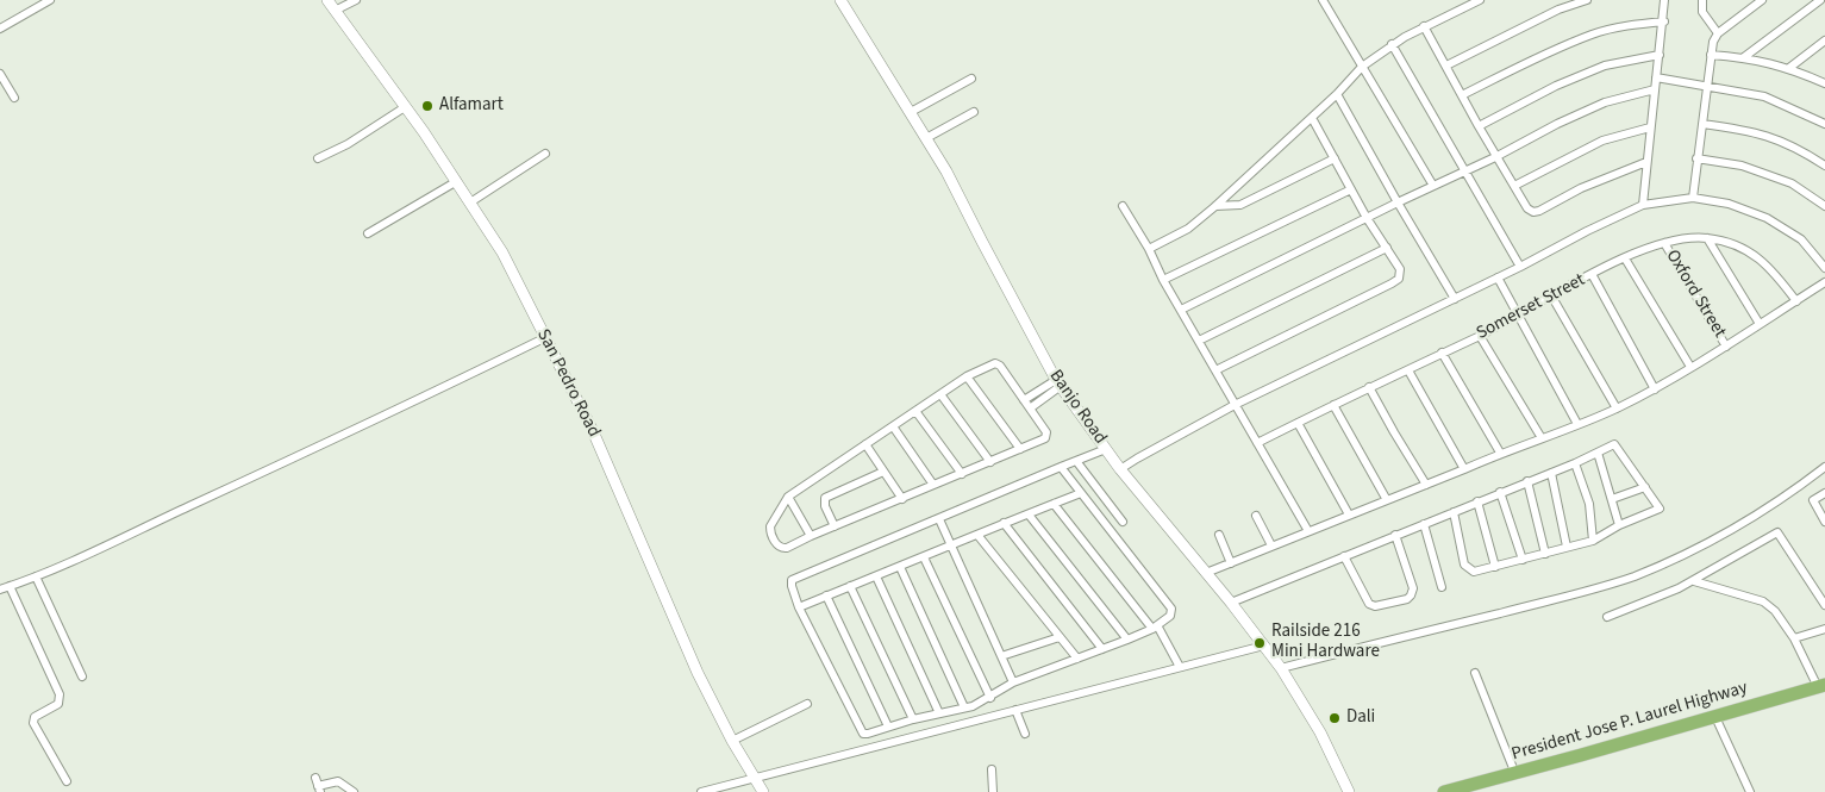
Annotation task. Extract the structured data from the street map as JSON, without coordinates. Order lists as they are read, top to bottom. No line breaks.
{"streets":{"highway":["President Jose P. Laurel Highway"],"street":["Oxford Street","Somerset Street","San Pedro Road","Banjo Road"]},"crossings":[["Oxford Street","Somerset Street"]],"places":["Alfamart","Railside 216 Mini Hardware","Dali"]}
